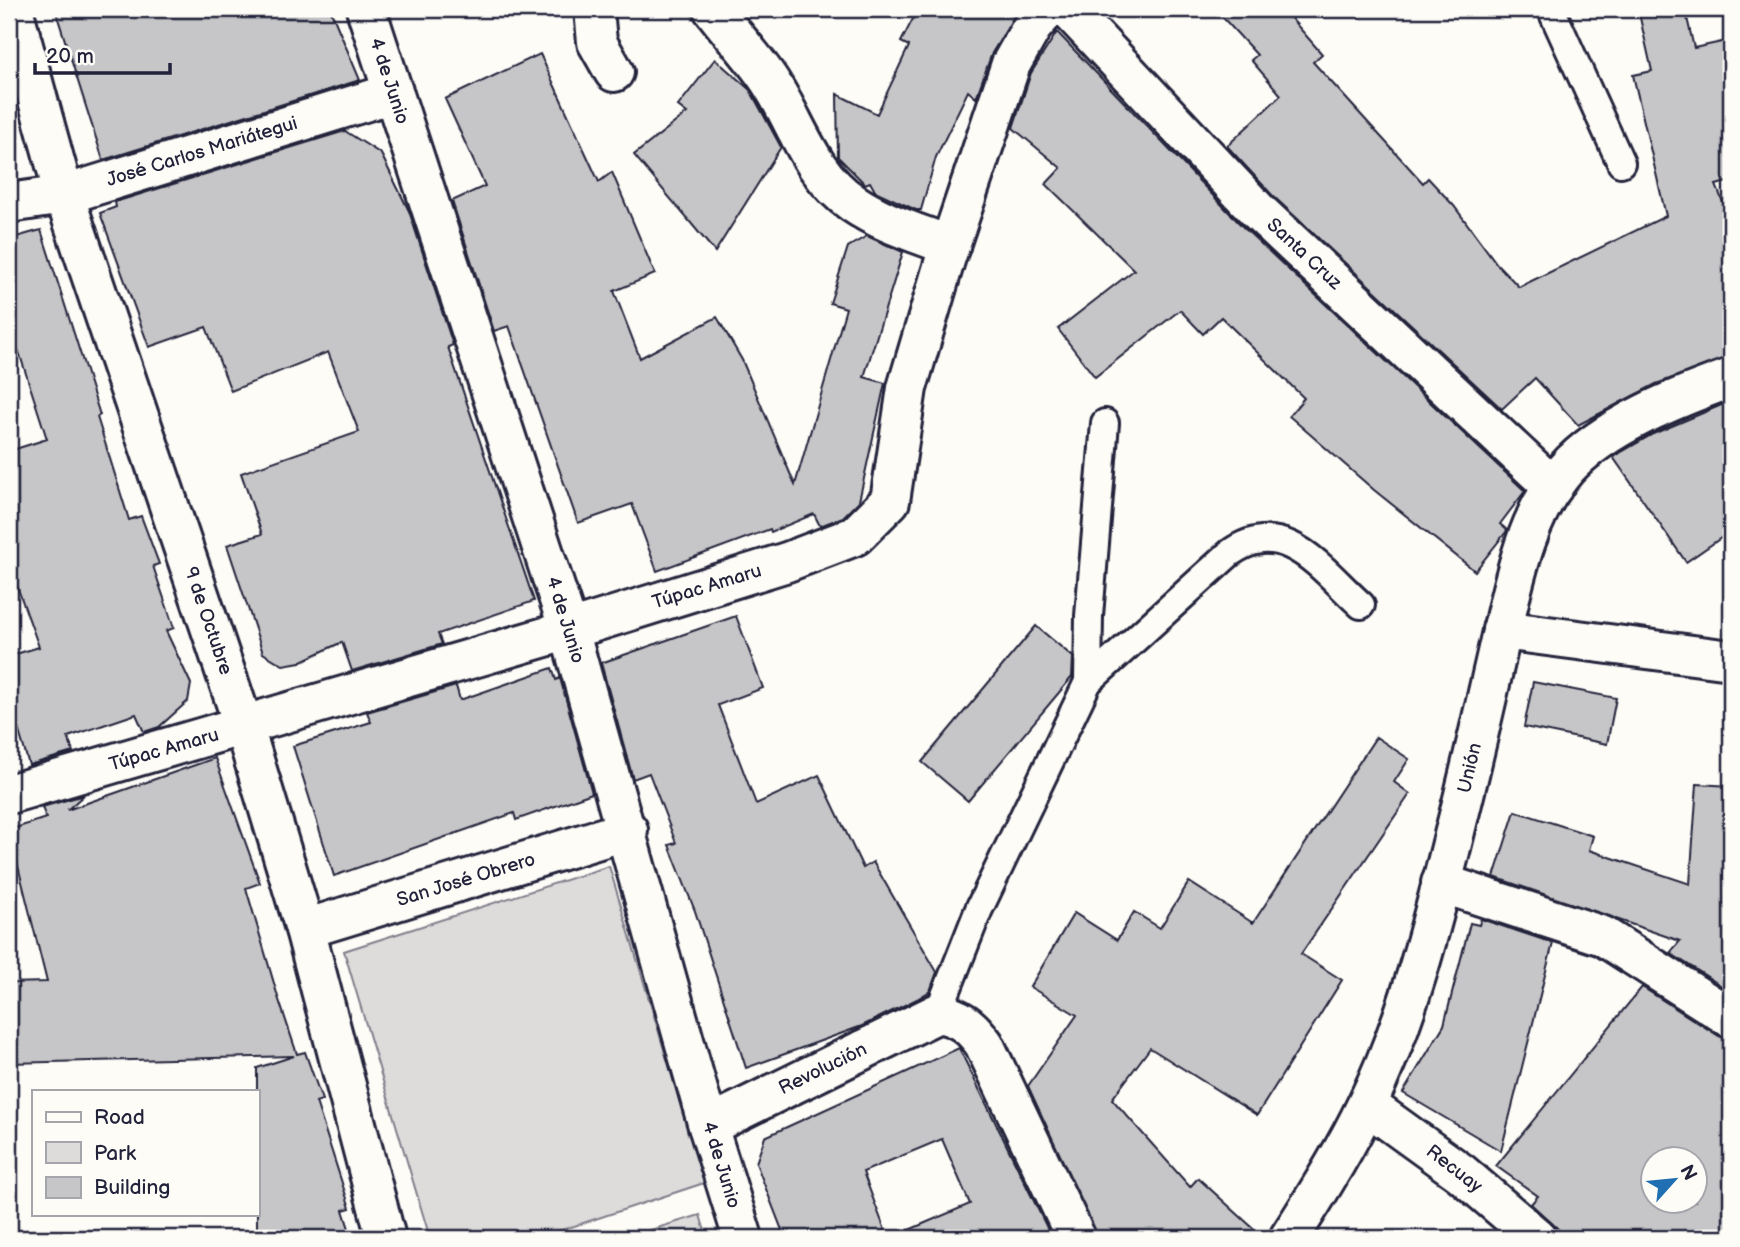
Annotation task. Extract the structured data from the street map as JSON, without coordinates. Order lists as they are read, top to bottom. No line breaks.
{"streets":{"street":["4 de Junio","José Carlos Mariátegui","Santa Cruz","Túpac Amaru","9 de Octubre","Unión","San José Obrero","Revolución","Recuay"]},"crossings":[["4 de Junio","José Carlos Mariátegui"],["4 de Junio","Túpac Amaru"],["4 de Junio","San José Obrero"],["4 de Junio","Revolución"],["José Carlos Mariátegui","9 de Octubre"],["Santa Cruz","Unión"],["Túpac Amaru","9 de Octubre"],["9 de Octubre","San José Obrero"],["Unión","Recuay"]],"legend":["Road","Park","Building"],"scale_bar":"20 m","north":"top right"}
